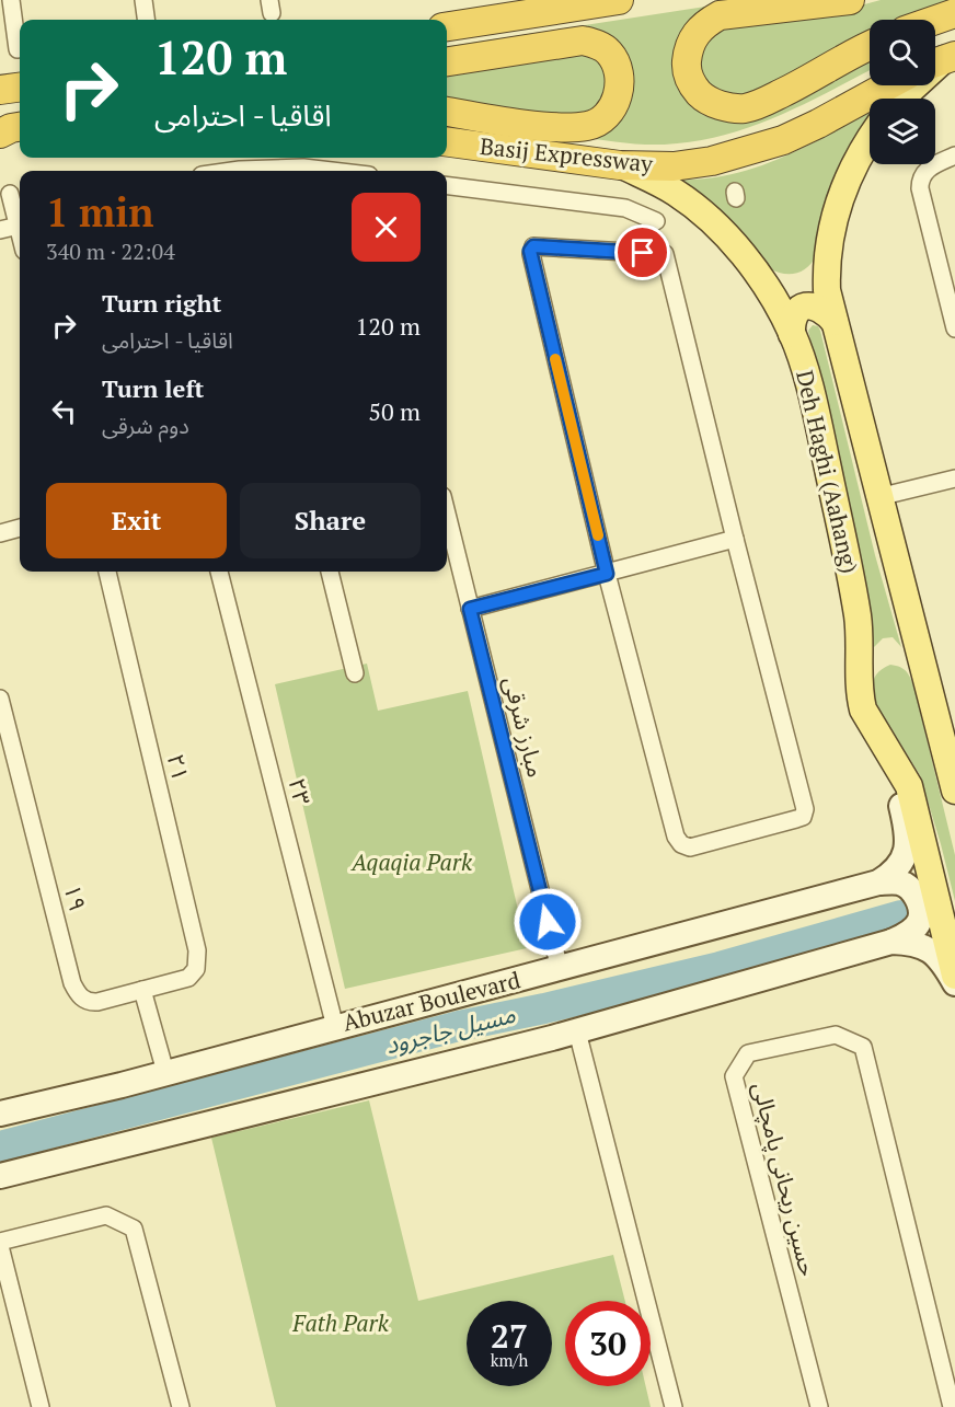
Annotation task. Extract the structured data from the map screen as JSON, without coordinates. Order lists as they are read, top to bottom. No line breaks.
{"streets":{"highway":["Basij Expressway"],"main road":["Deh Haghi (Aahang)","Abuzar Boulevard"],"street":["مبارز شرقی","۲۱","۲۳","۱۹","حسین ریحانی پامچالی"]},"crossings":[["Basij Expressway","Deh Haghi (Aahang)"],["Deh Haghi (Aahang)","Abuzar Boulevard"],["مبارز شرقی","Abuzar Boulevard"],["۲۱","۱۹"],["۲۳","Abuzar Boulevard"]],"water":["مسیل جاجرود"],"parks":["Aqaqia Park","Fath Park"],"page":{"turn":["120 m","اقاقیا - احترامی"],"heading":["1 min","340 m · 22:04"],"list":[{"name":"Turn right","note":"اقاقیا - احترامی","value":"120 m"},{"name":"Turn left","note":"دوم شرقی","value":"50 m"}],"buttons":["Exit","Share"],"speed":"27 km/h","limit":"30"}}
